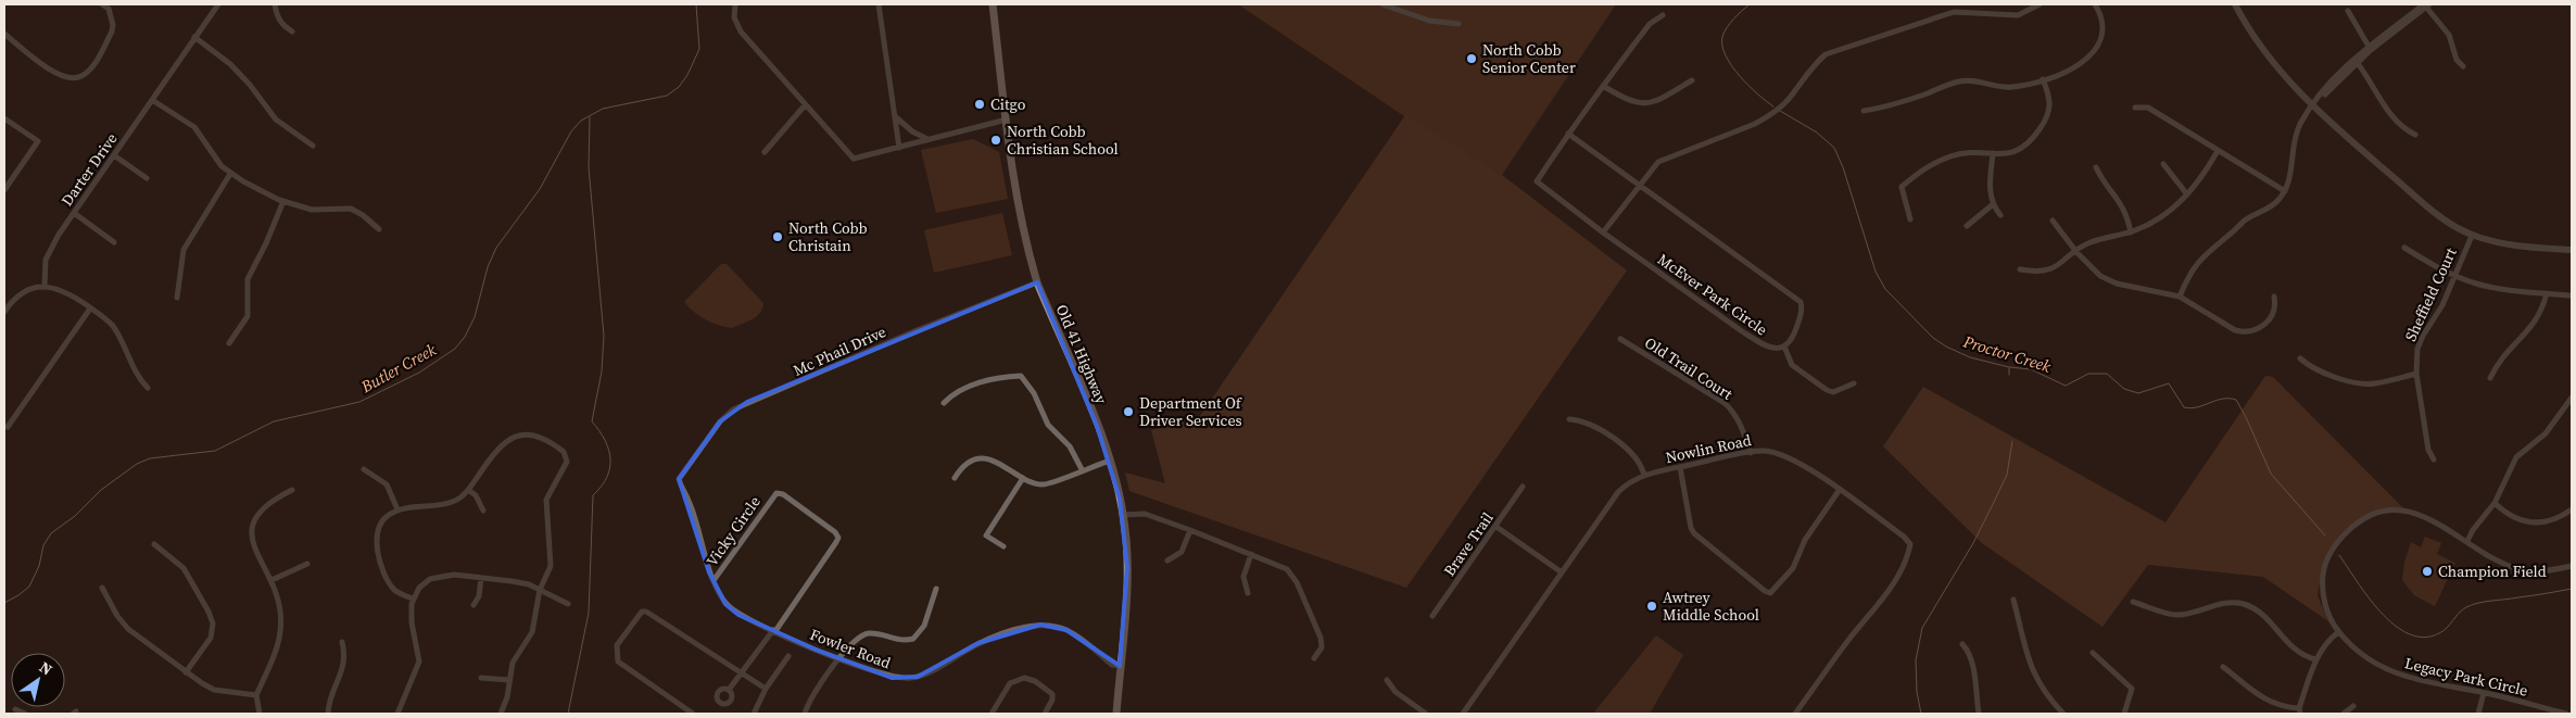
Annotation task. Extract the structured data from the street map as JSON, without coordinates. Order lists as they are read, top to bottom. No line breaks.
{"streets":{"main road":["Old 41 Highway"],"street":["Darter Drive","McEver Park Circle","Sheffield Court","Mc Phail Drive","Old Trail Court","Nowlin Road","Vicky Circle","Brave Trail","Fowler Road","Legacy Park Circle"]},"crossings":[["Mc Phail Drive","Old 41 Highway"],["Mc Phail Drive","Fowler Road"],["Old 41 Highway","Fowler Road"],["Old Trail Court","Nowlin Road"],["Vicky Circle","Fowler Road"]],"water":["Proctor Creek","Butler Creek"],"places":["North Cobb Senior Center","Citgo","North Cobb Christian School","North Cobb Christain","Department Of Driver Services","Champion Field","Awtrey Middle School"],"north":"top right"}
